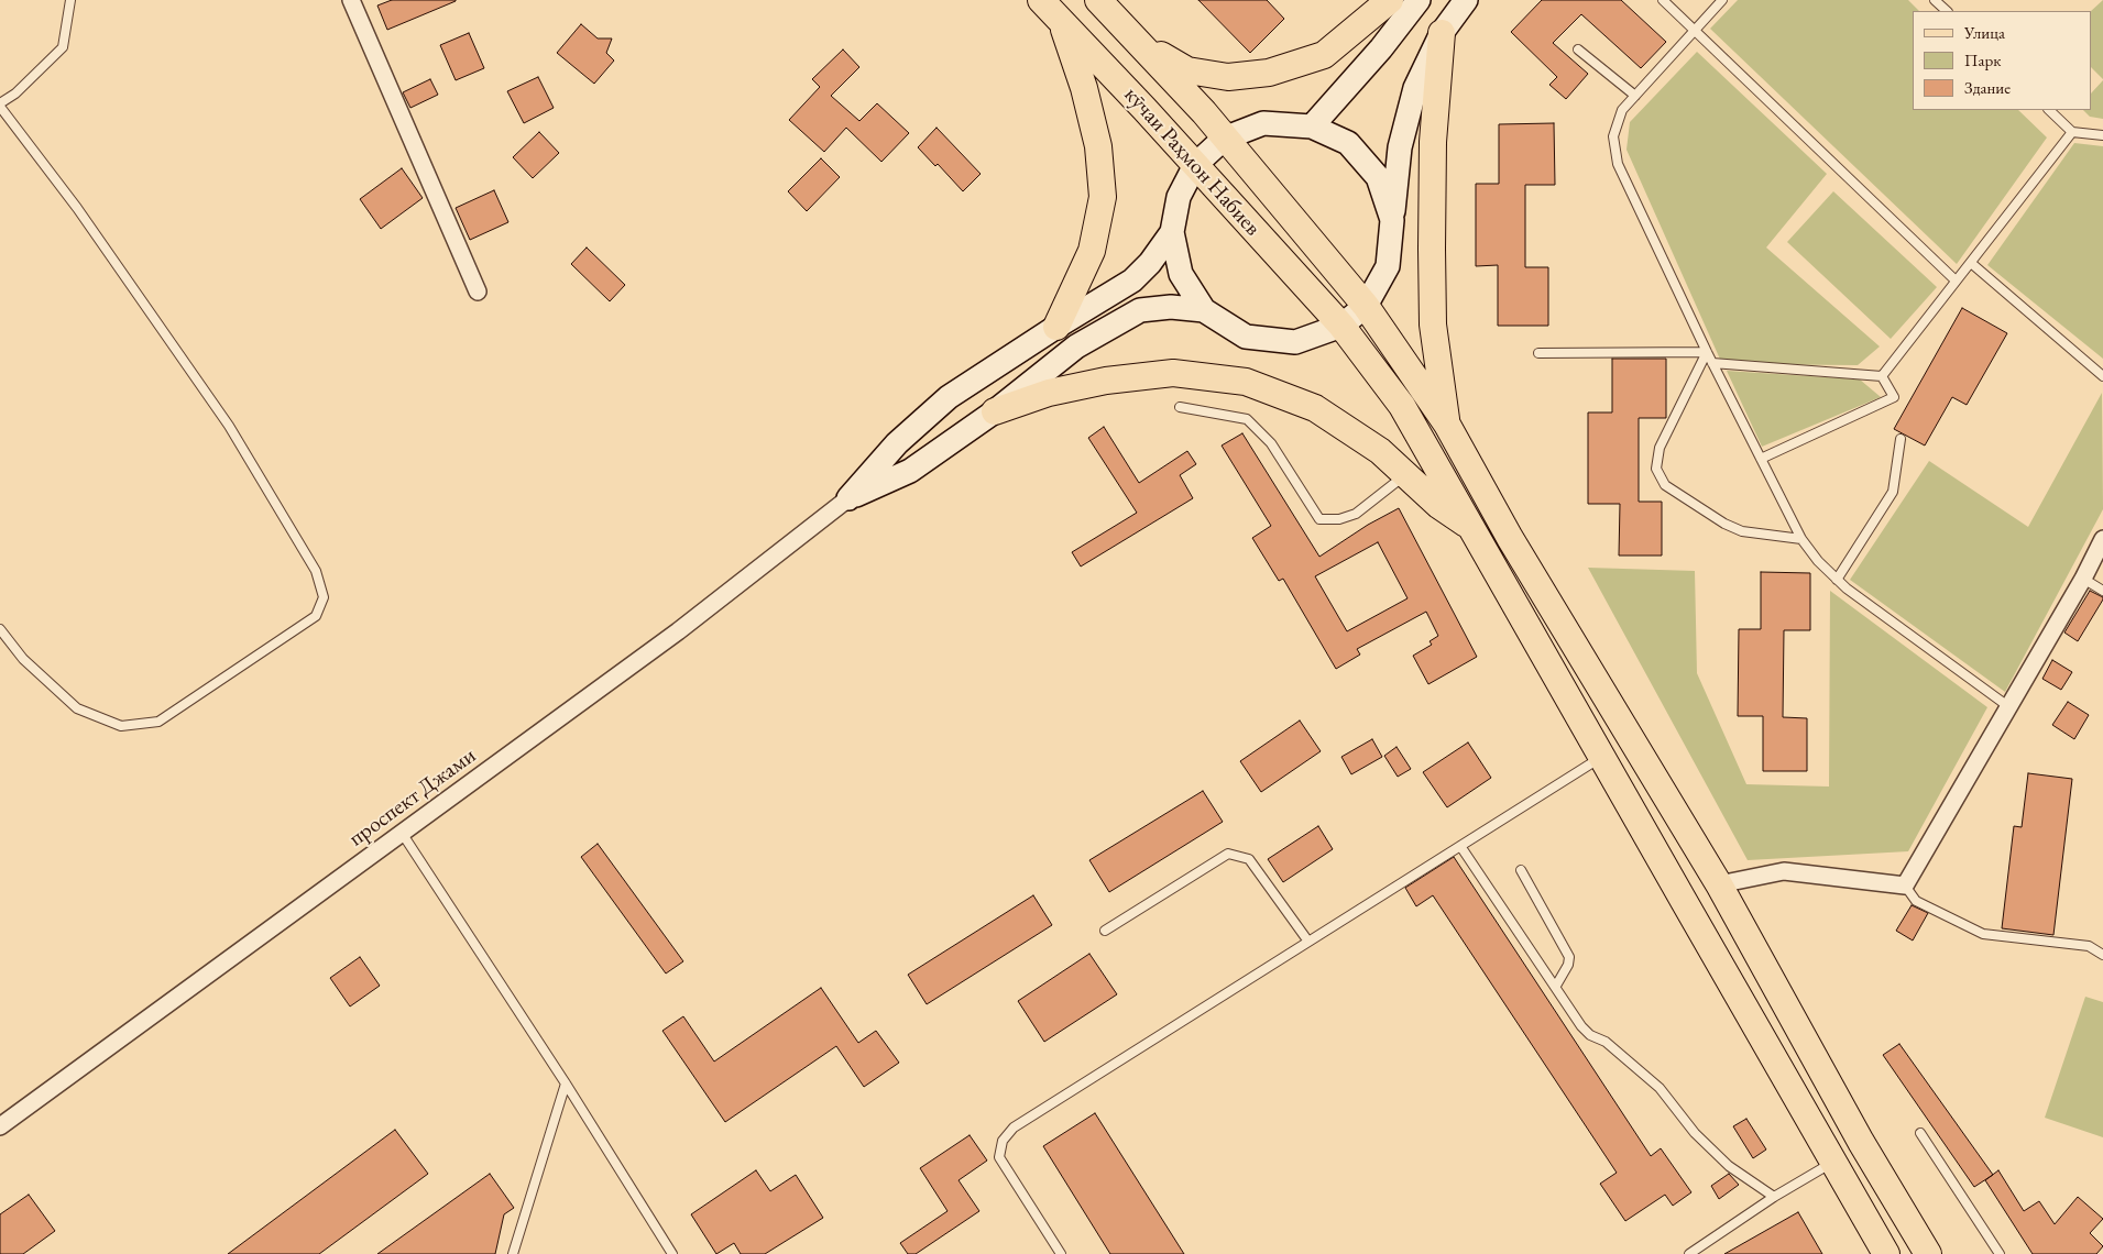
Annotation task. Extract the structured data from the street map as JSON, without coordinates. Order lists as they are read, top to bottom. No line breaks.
{"streets":{"main road":["кӯчаи Раҳмон Набиев"],"street":["проспект Джами"]},"legend":["Улица","Парк","Здание"]}
